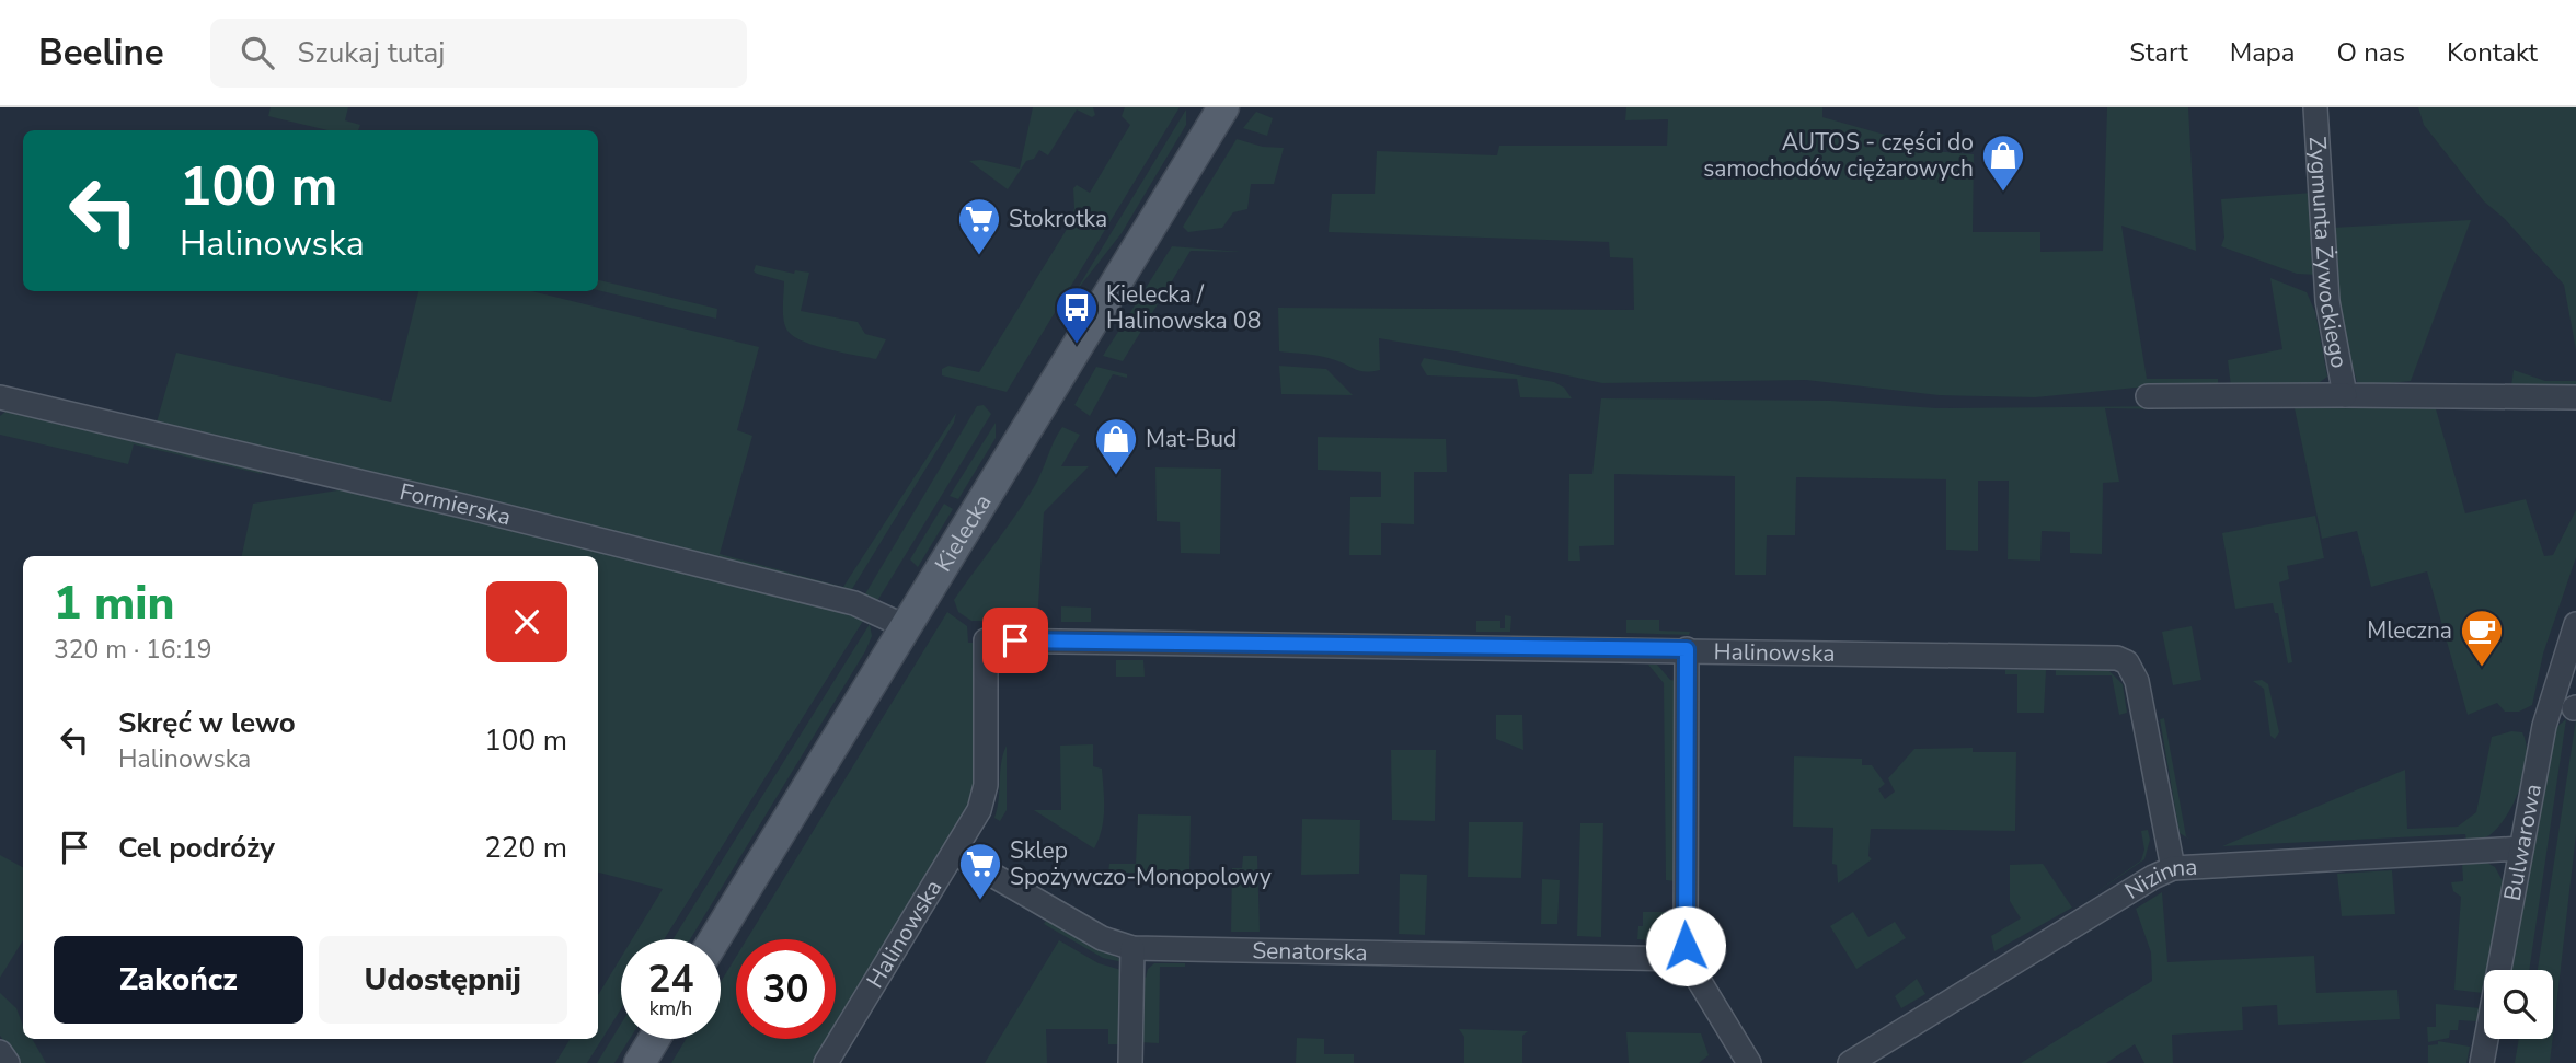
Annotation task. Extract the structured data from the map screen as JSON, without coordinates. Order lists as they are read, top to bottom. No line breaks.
{"streets":{"main road":["Kielecka"],"street":["Zygmunta Żywockiego","Formierska","Halinowska","Bulwarowa","Nizinna","Senatorska"]},"crossings":[["Formierska","Kielecka"],["Halinowska","Nizinna"],["Halinowska","Senatorska"],["Bulwarowa","Nizinna"]],"places":{"shop":["AUTOS - części do samochodów ciężarowych","Mat-Bud"],"supermarket":["Stokrotka","Sklep Spożywczo-Monopolowy"],"bus stop":["Kielecka / Halinowska 08"],"cafe":["Mleczna"]},"page":{"header":"Beeline","search":"Szukaj tutaj","nav":["Start","Mapa","O nas","Kontakt"],"turn":["100 m","Halinowska"],"heading":["1 min","320 m · 16:19"],"list":[{"name":"Skręć w lewo","note":"Halinowska","value":"100 m"},{"name":"Cel podróży","value":"220 m"}],"buttons":["Zakończ","Udostępnij"],"speed":"24 km/h","limit":"30"}}
